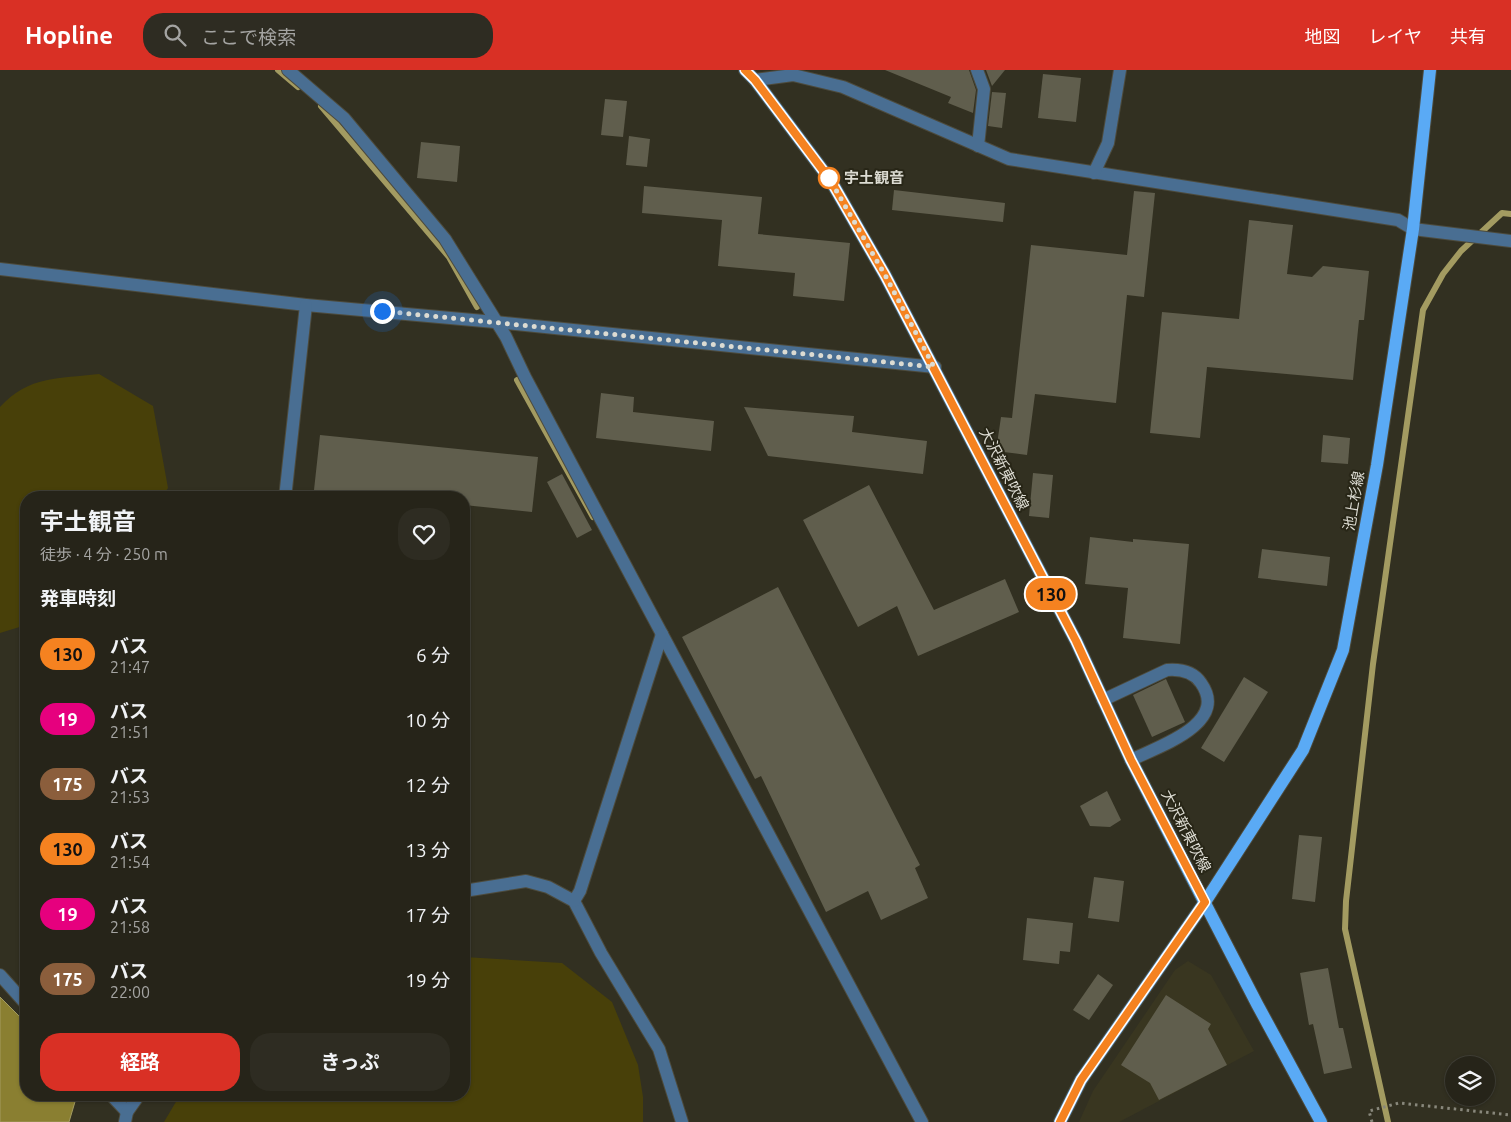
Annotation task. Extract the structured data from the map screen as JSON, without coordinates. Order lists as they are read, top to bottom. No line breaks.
{"streets":{"main road":["大沢新東吹線","池上杉線"]},"crossings":[["大沢新東吹線","池上杉線"]],"places":["宇土観音"],"lines":["bus line 130"],"page":{"header":"Hopline","search":"ここで検索","nav":["地図","レイヤ","共有"],"on_map":"130","heading":[["宇土観音","徒歩 · 4 分 · 250 m"],"発車時刻"],"list":[{"mark":"130","name":"バス","note":"21:47","value":"6 分"},{"mark":"19","name":"バス","note":"21:51","value":"10 分"},{"mark":"175","name":"バス","note":"21:53","value":"12 分"},{"mark":"130","name":"バス","note":"21:54","value":"13 分"},{"mark":"19","name":"バス","note":"21:58","value":"17 分"},{"mark":"175","name":"バス","note":"22:00","value":"19 分"}],"buttons":["経路","きっぷ"]}}
